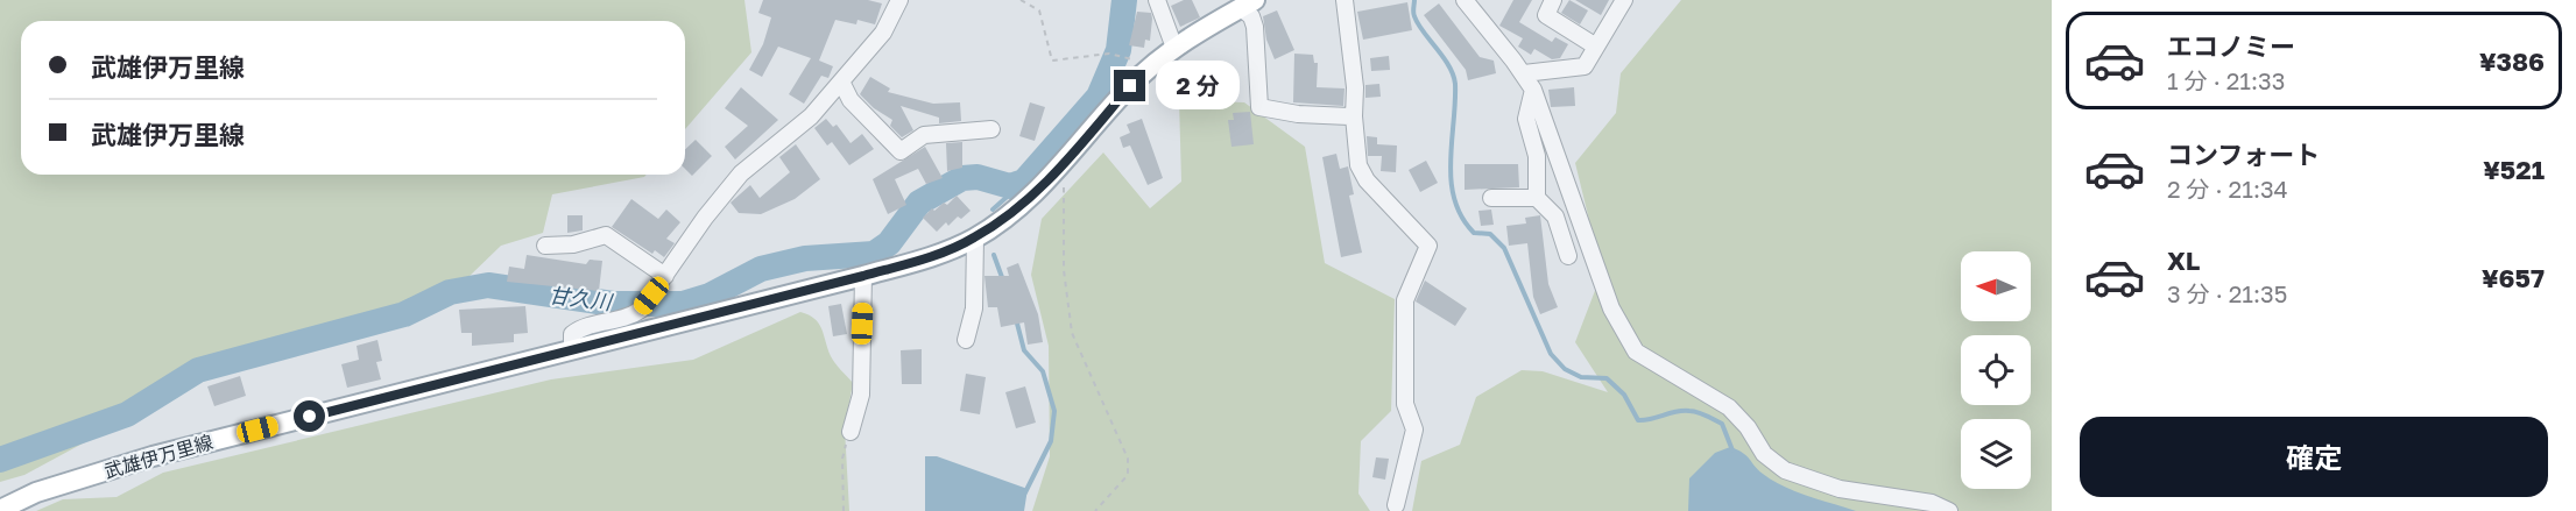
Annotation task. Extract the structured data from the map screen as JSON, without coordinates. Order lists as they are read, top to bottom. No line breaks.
{"streets":{"main road":["武雄伊万里線"]},"water":["甘久川"],"north":"left","page":{"list":[{"name":"エコノミー","note":"1 分 · 21:33","value":"¥386"},{"name":"コンフォート","note":"2 分 · 21:34","value":"¥521"},{"name":"XL","note":"3 分 · 21:35","value":"¥657"}],"banner":["武雄伊万里線","武雄伊万里線"],"bubble":"2 分","buttons":"確定"}}
